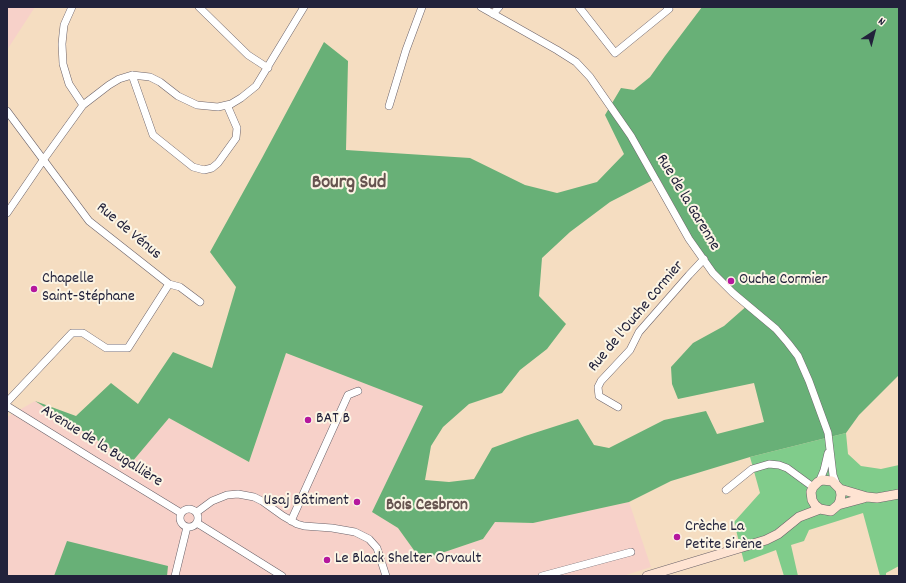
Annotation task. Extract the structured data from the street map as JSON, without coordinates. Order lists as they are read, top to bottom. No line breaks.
{"streets":{"street":["Rue de la Garenne","Rue de Vénus","Rue de l'Ouche Cormier","Avenue de la Bugallière"]},"crossings":[["Rue de la Garenne","Rue de l'Ouche Cormier"]],"districts":["Bourg Sud","Bois Cesbron"],"places":["Ouche Cormier","Chapelle Saint-Stéphane","BAT B","Usaj Bâtiment","Crèche La Petite Sirène","Le Black Shelter Orvault"],"north":"top right"}
